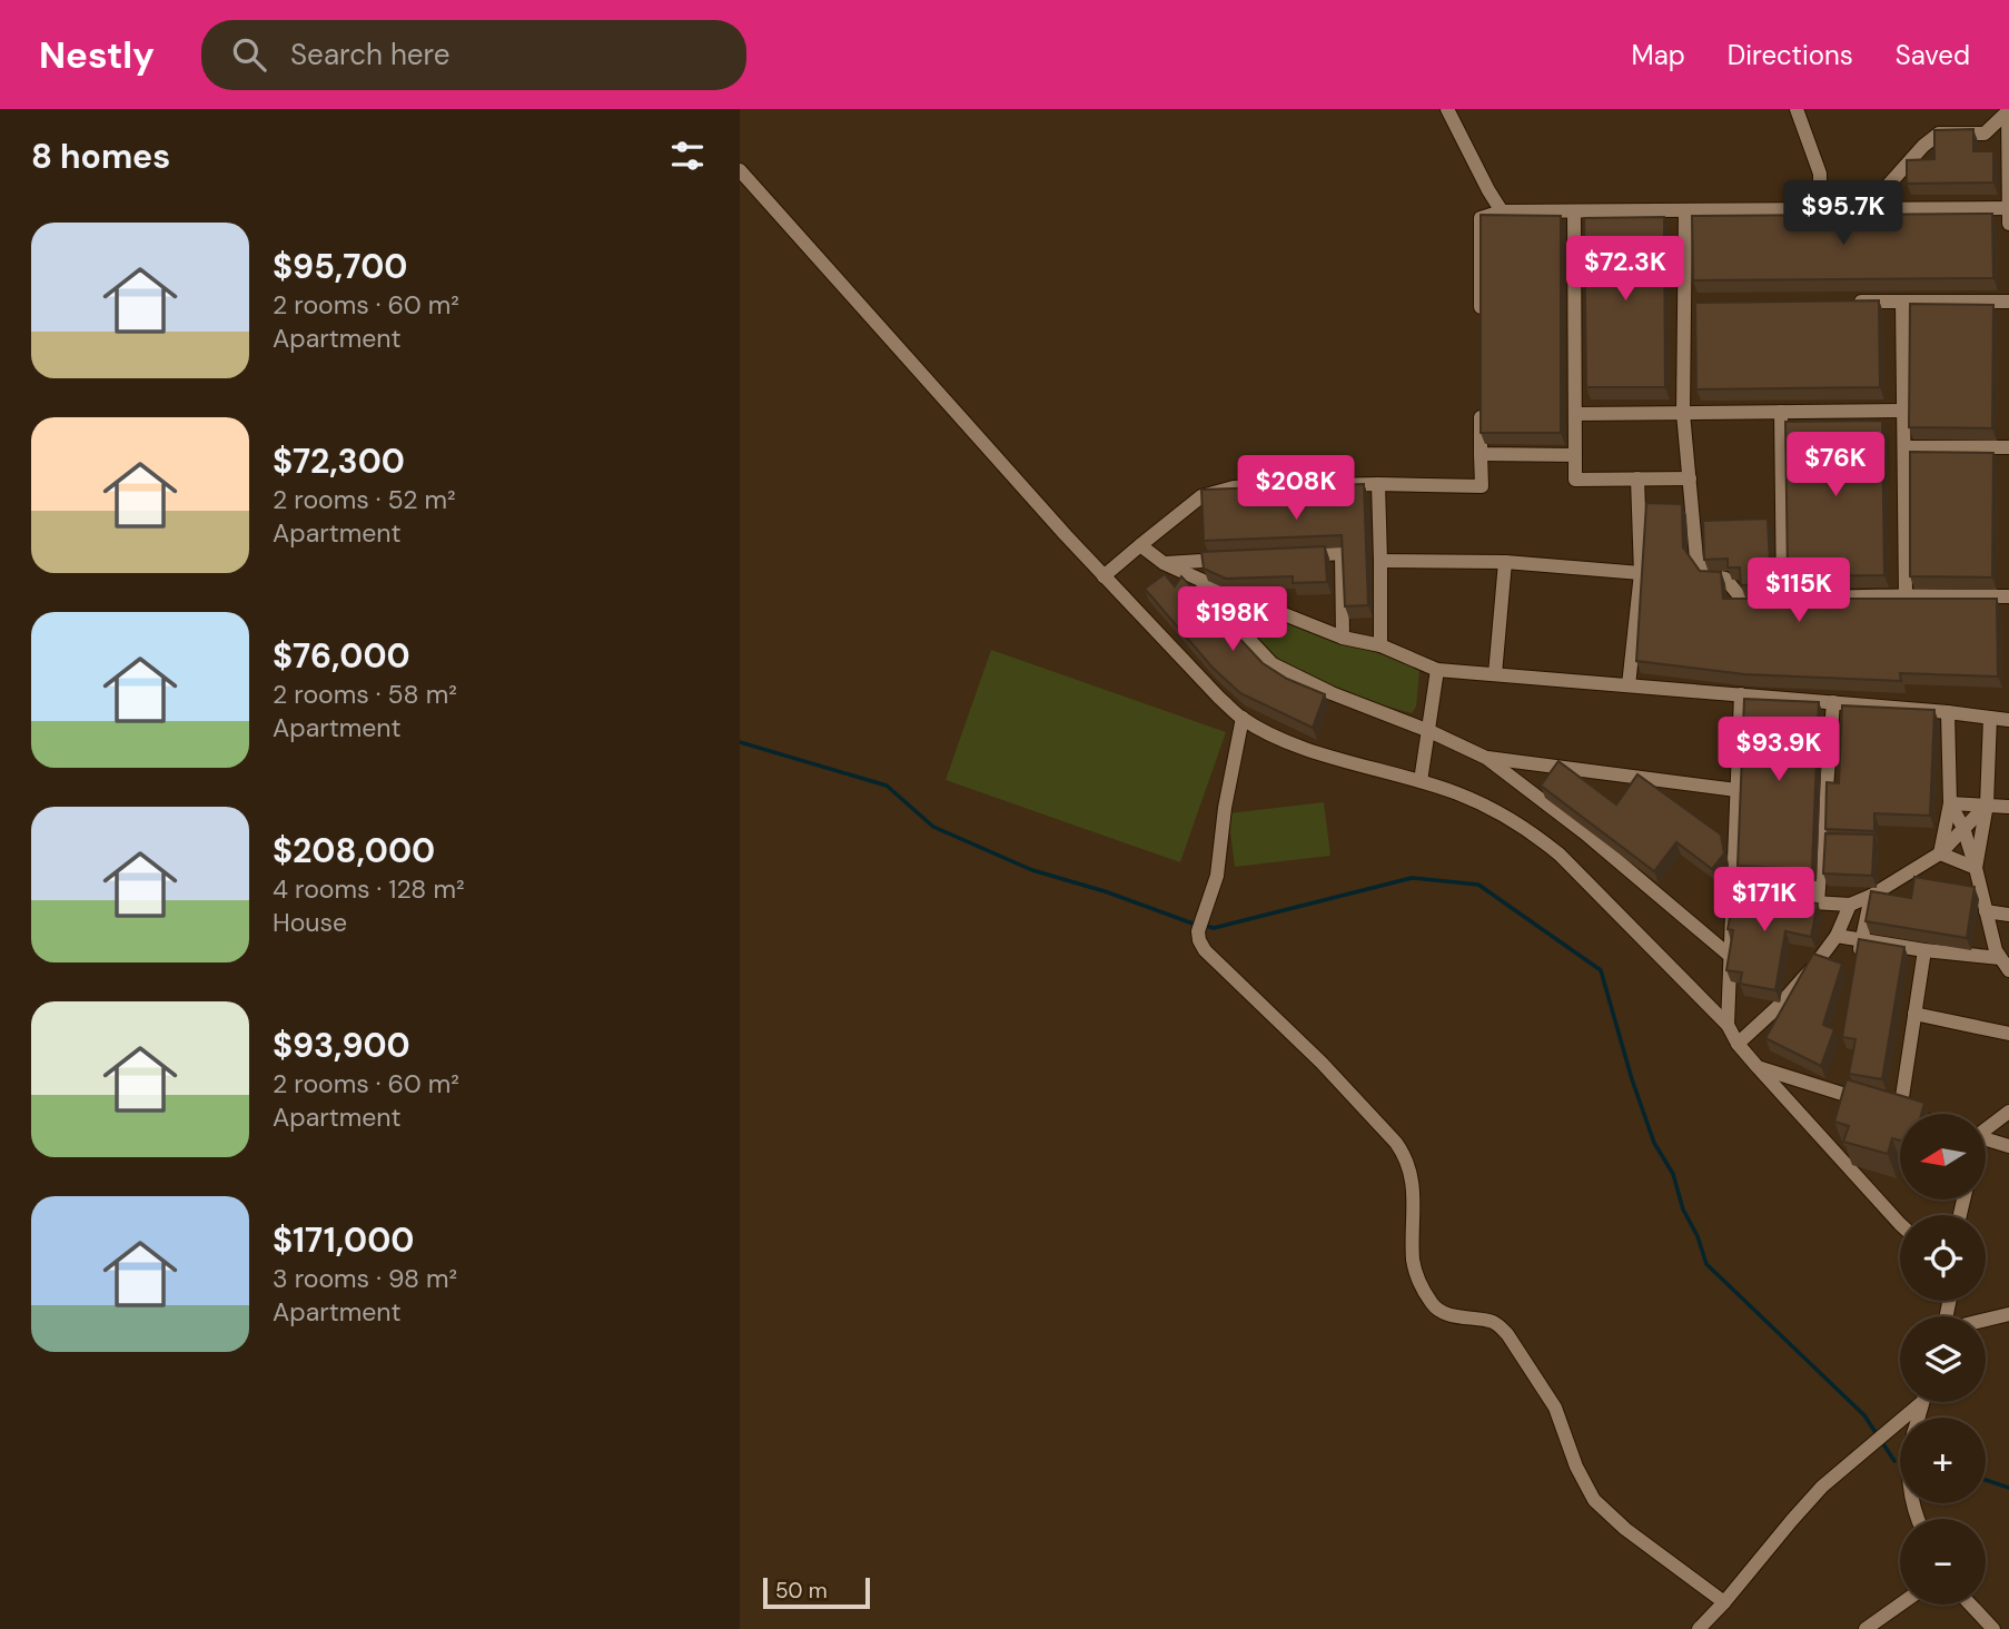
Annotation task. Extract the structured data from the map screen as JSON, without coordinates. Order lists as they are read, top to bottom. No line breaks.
{"scale_bar":"50 m","north":"left","page":{"header":"Nestly","search":"Search here","nav":["Map","Directions","Saved"],"heading":"8 homes","price":["$95.7K","$72.3K","$76K","$208K","$115K","$198K","$93.9K","$171K"],"list":[{"name":"$95,700","note":"2 rooms · 60 m² · Apartment"},{"name":"$72,300","note":"2 rooms · 52 m² · Apartment"},{"name":"$76,000","note":"2 rooms · 58 m² · Apartment"},{"name":"$208,000","note":"4 rooms · 128 m² · House"},{"name":"$93,900","note":"2 rooms · 60 m² · Apartment"},{"name":"$171,000","note":"3 rooms · 98 m² · Apartment"}],"map_buttons":["+","−"],"scale":"50 m"}}
